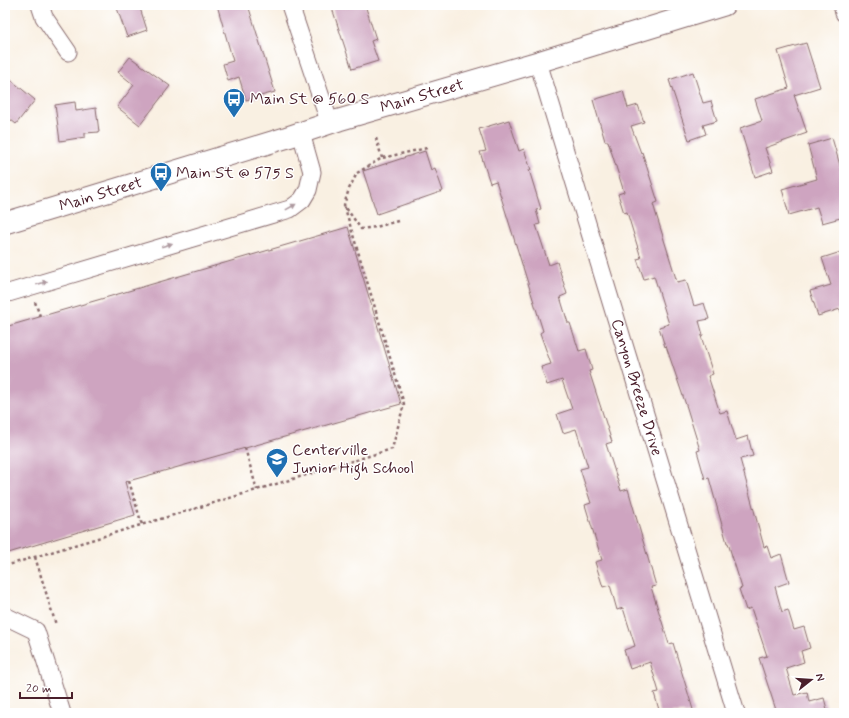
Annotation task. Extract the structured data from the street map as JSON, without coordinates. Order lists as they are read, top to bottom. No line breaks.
{"streets":{"main road":["Main Street"],"street":["Canyon Breeze Drive"]},"crossings":[["Main Street","Canyon Breeze Drive"]],"places":{"bus stop":["Main St @ 560 S","Main St @ 575 S"],"school or university":["Centerville Junior High School"]},"scale_bar":"20 m","north":"right"}
